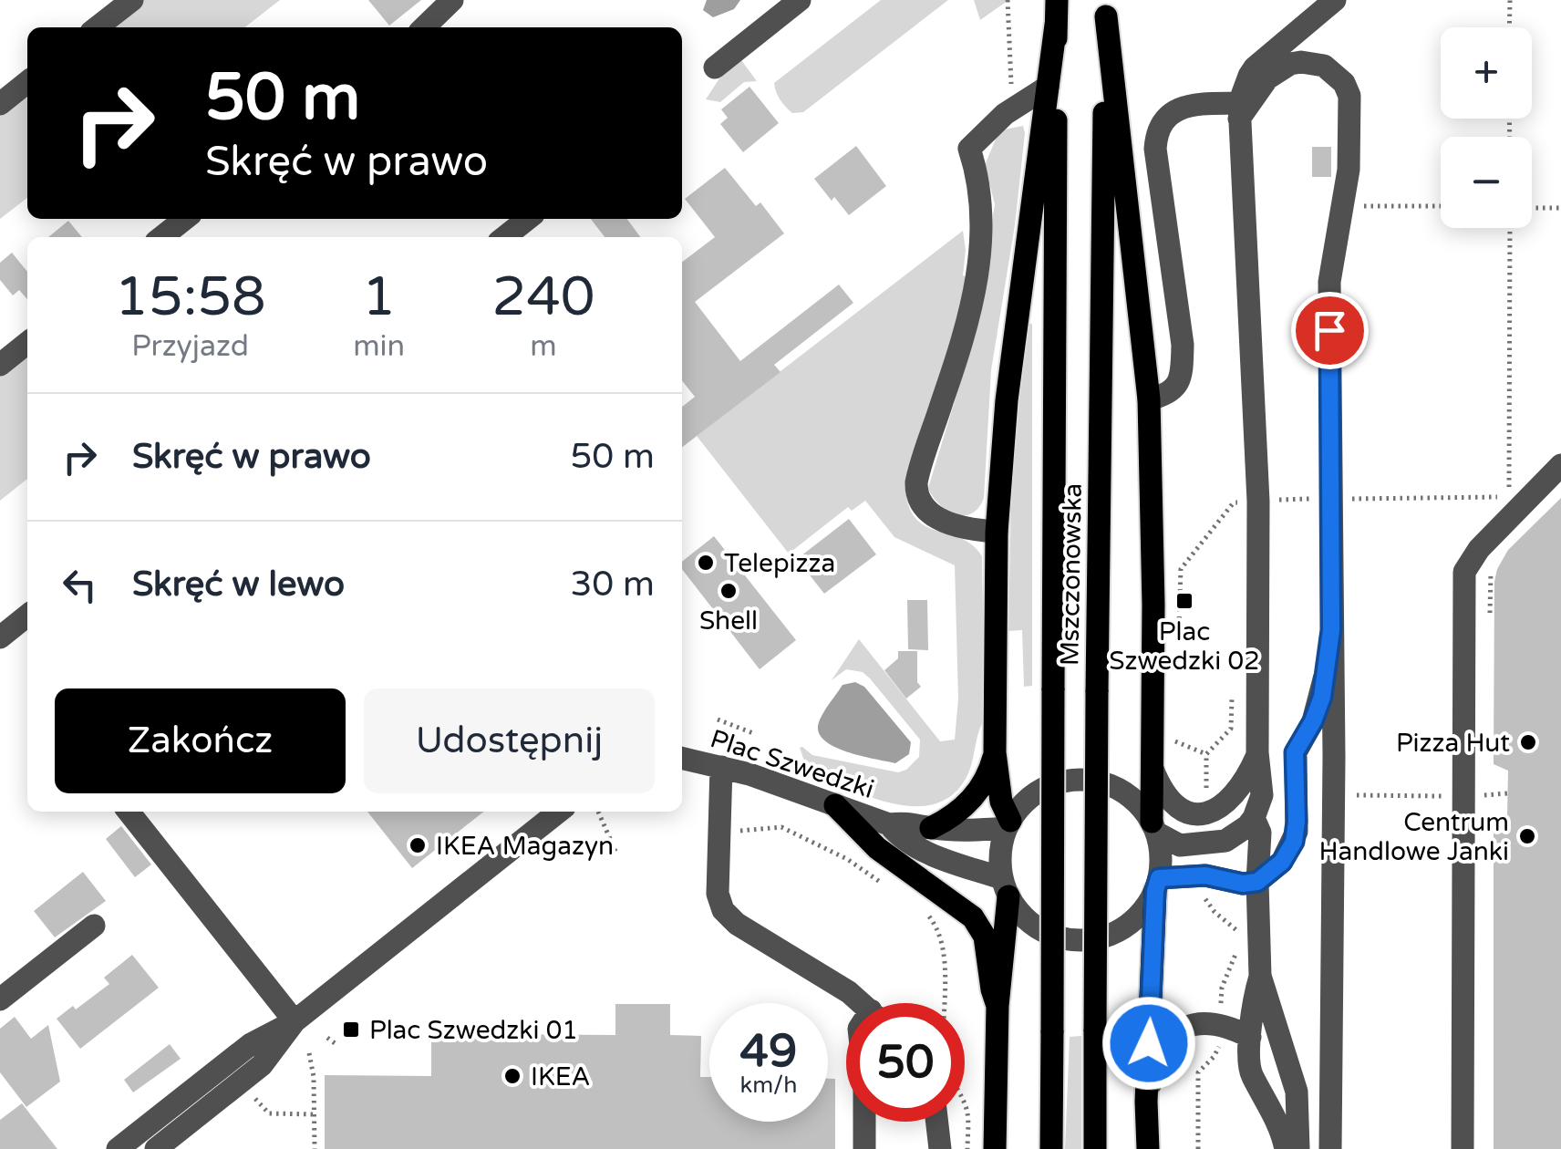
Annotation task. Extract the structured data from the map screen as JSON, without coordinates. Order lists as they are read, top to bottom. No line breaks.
{"streets":{"main road":["Mszczonowska"],"street":["Plac Szwedzki"]},"places":{"other":["Telepizza","Shell","Pizza Hut","Centrum Handlowe Janki","IKEA Magazyn","IKEA"],"transit":["Plac Szwedzki 02","Plac Szwedzki 01"]},"page":{"map_buttons":["+","−"],"turn":["50 m","Skręć w prawo"],"eta":["15:58","Przyjazd","1","min","240","m"],"list":[{"name":"Skręć w prawo","value":"50 m"},{"name":"Skręć w lewo","value":"30 m"}],"buttons":["Zakończ","Udostępnij"],"speed":"49 km/h","limit":"50"}}
